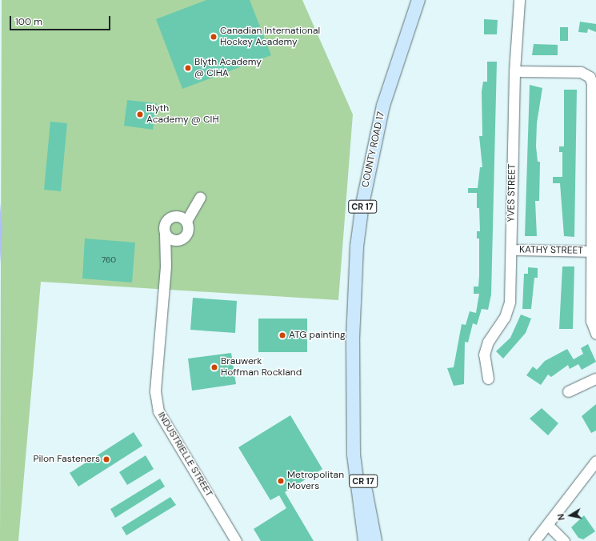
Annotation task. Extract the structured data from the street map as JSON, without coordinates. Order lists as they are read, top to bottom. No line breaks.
{"streets":{"main road":["COUNTY ROAD 17","CR 17"],"street":["YVES STREET","KATHY STREET","INDUSTRIELLE STREET"]},"crossings":[["YVES STREET","KATHY STREET"]],"places":["Canadian International Hockey Academy","Blyth Academy @ CIHA","Blyth Academy @ CIH","ATG painting","Brauwerk Hoffman Rockland","Pilon Fasteners","Metropolitan Movers"],"house_numbers":["760"],"scale_bar":"100 m","north":"left"}
